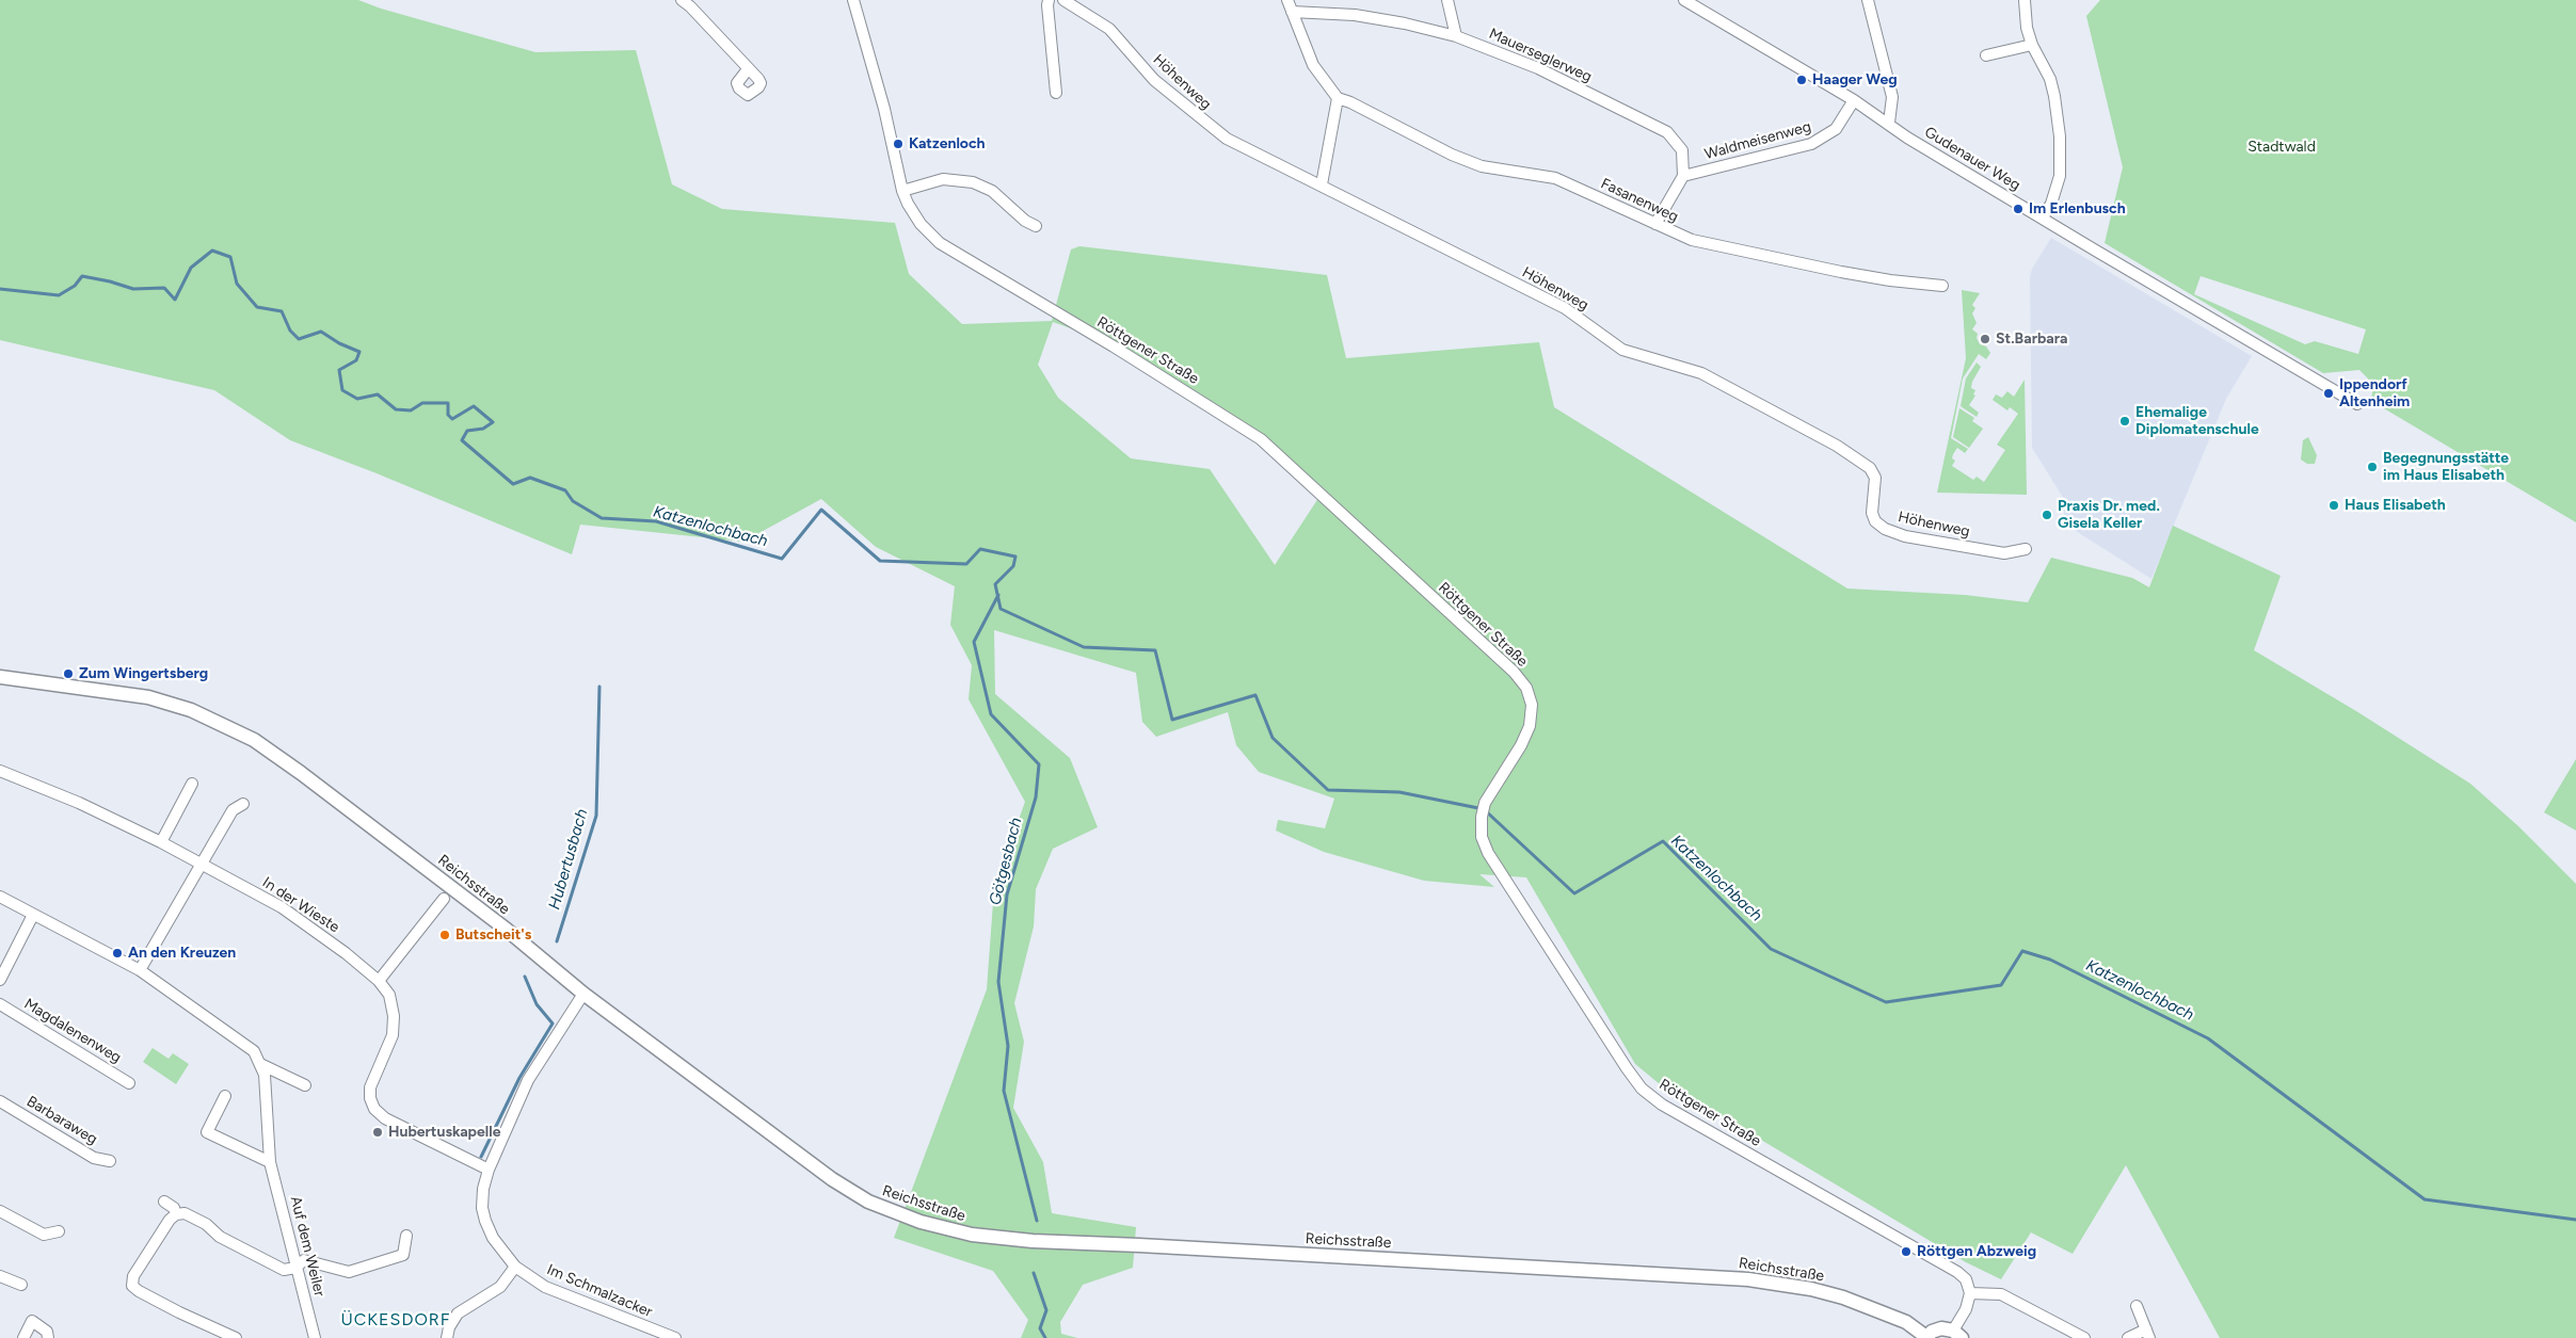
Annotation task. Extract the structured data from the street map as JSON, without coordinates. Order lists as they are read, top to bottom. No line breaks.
{"streets":{"main road":["Reichsstraße"],"street":["Mauerseglerweg","Höhenweg","Waldmeisenweg","Gudenauer Weg","Fasanenweg","Röttgener Straße","In der Wieste","Magdalenenweg","Barbaraweg","Auf dem Weiler","Im Schmalzacker"]},"crossings":[["Mauerseglerweg","Waldmeisenweg"],["Waldmeisenweg","Gudenauer Weg"],["Reichsstraße","Im Schmalzacker"]],"districts":["ÜCKESDORF"],"water":["Katzenlochbach","Hubertusbach","Götgesbach"],"parks":["Stadtwald"],"places":["Haager Weg","Katzenloch","Im Erlenbusch","St.Barbara","Ippendorf Altenheim","Ehemalige Diplomatenschule","Begegnungsstätte im Haus Elisabeth","Haus Elisabeth","Praxis Dr. med. Gisela Keller","Zum Wingertsberg","Butscheit's","An den Kreuzen","Hubertuskapelle","Röttgen Abzweig"]}
